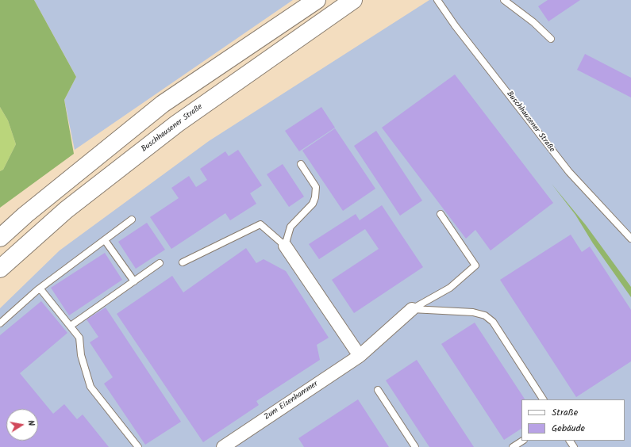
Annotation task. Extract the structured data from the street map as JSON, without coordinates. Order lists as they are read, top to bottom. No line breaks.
{"streets":{"main road":["Buschhausener Straße"],"street":["Zum Eisenhammer"]},"legend":["Straße","Gebäude"],"north":"right"}
